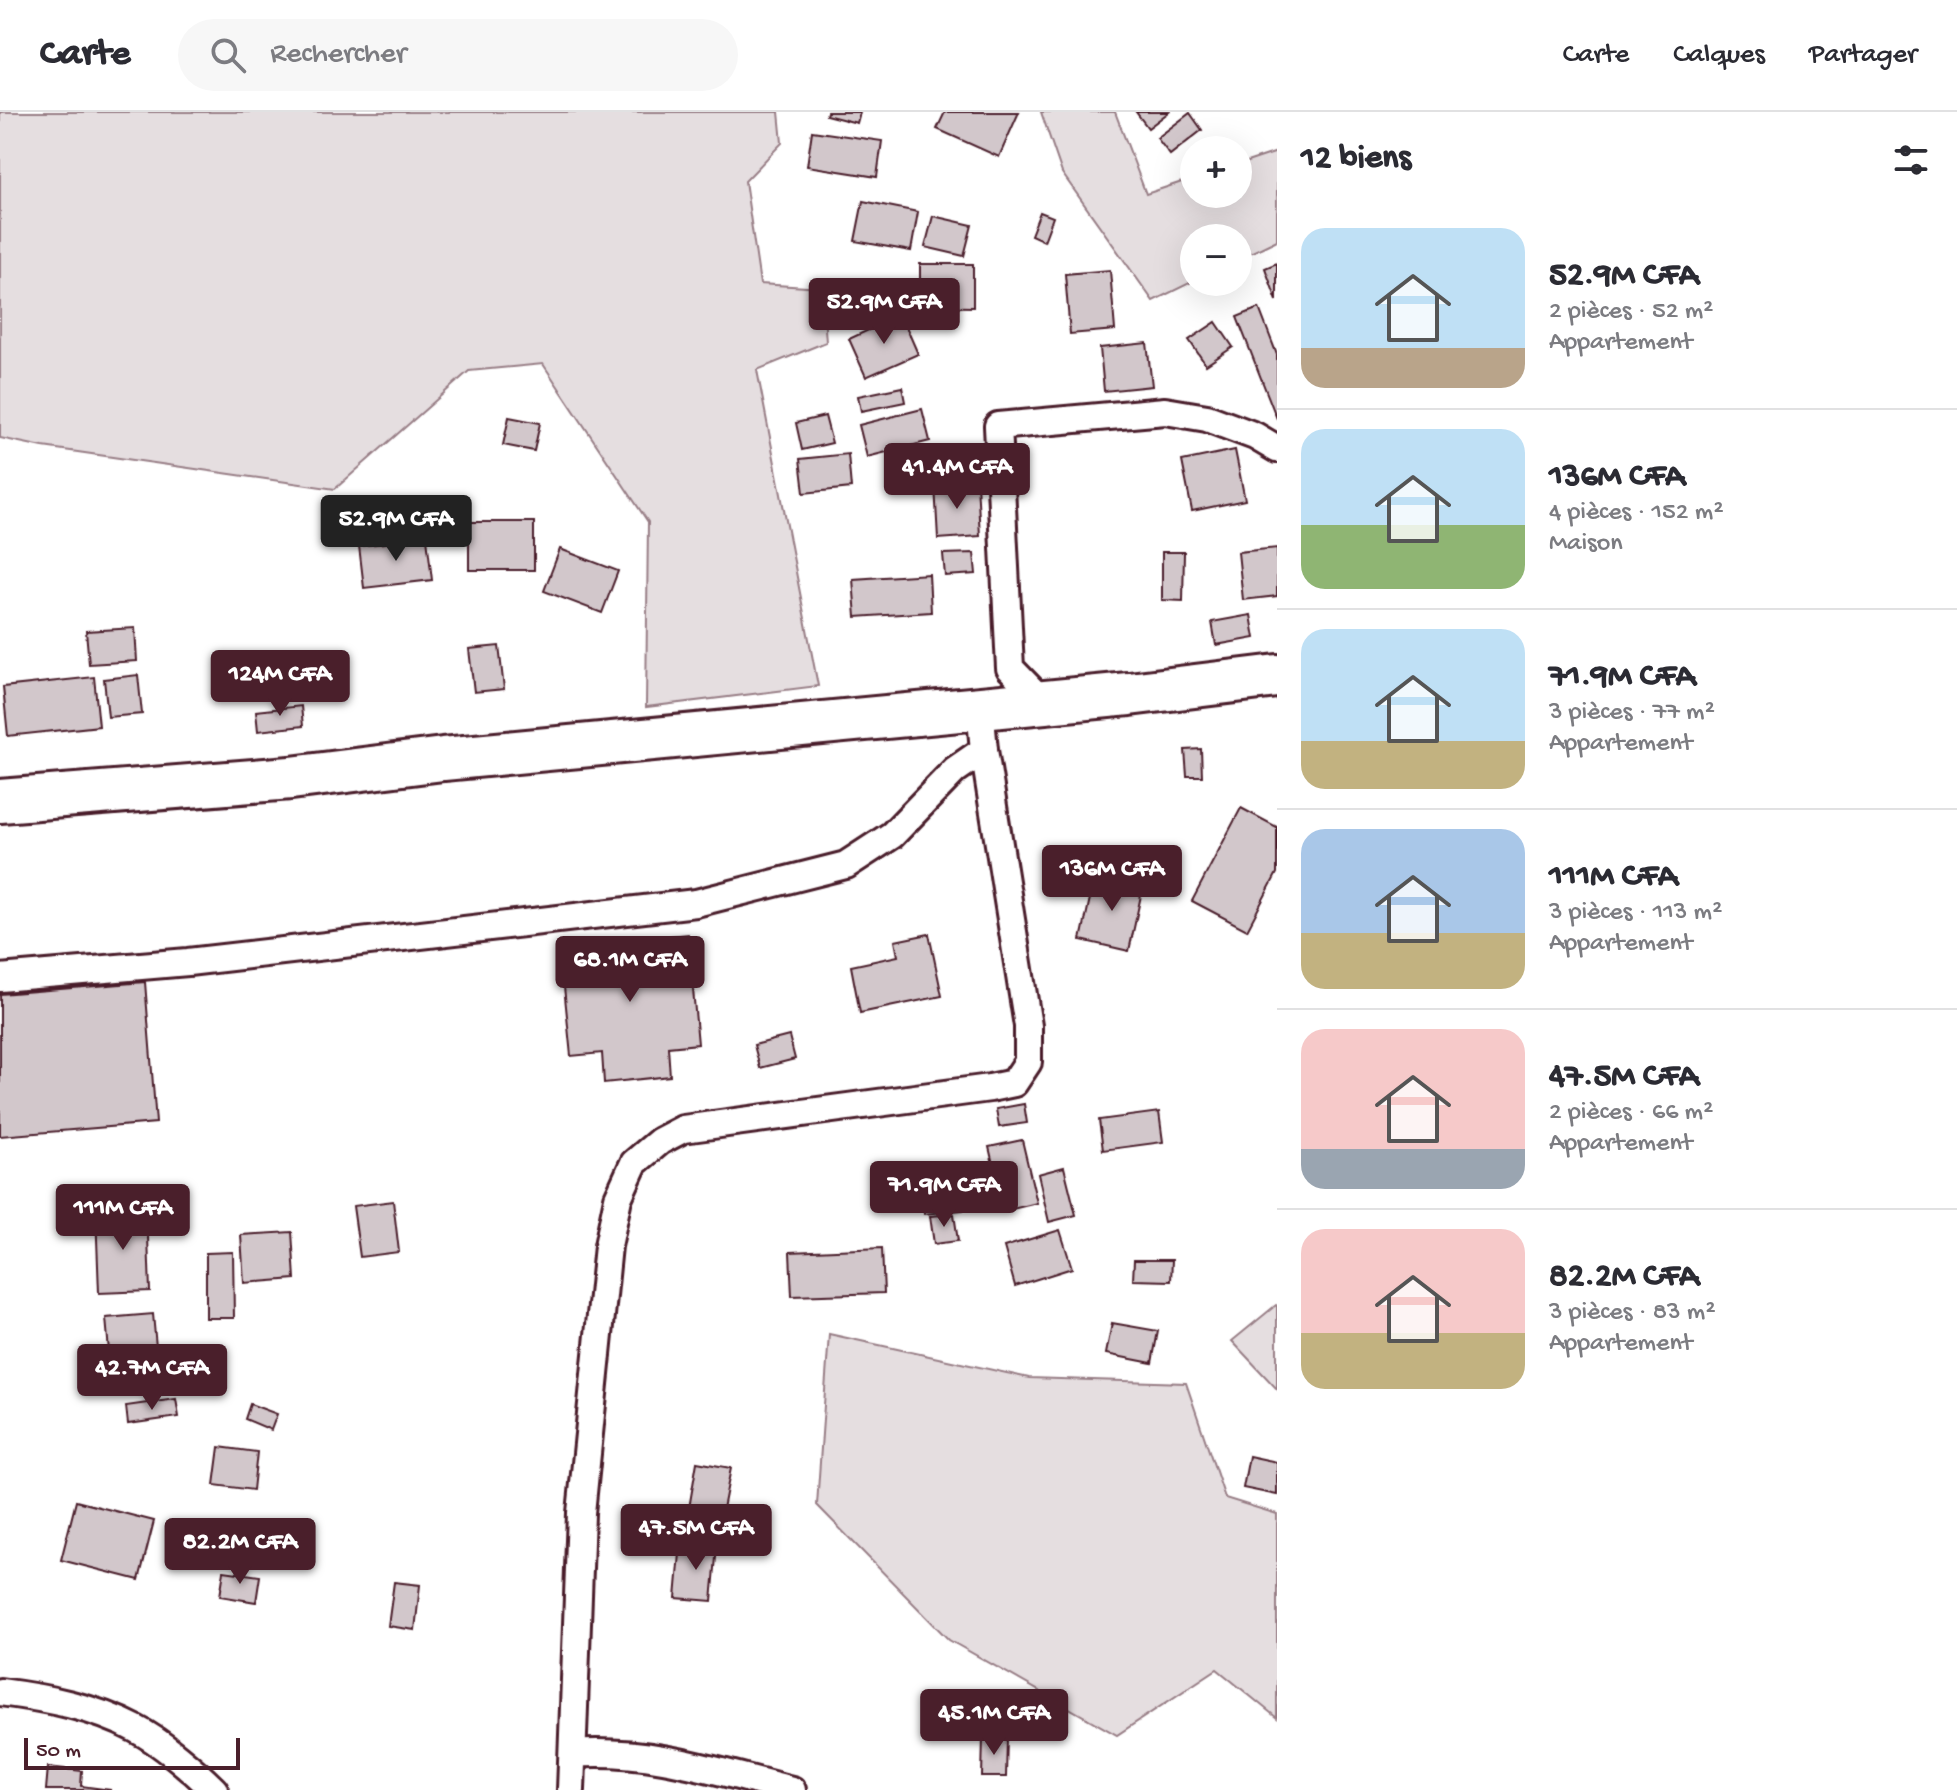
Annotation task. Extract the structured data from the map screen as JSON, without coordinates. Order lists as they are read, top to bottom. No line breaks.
{"scale_bar":"50 m","page":{"header":"Carte","search":"Rechercher","nav":["Carte","Calques","Partager"],"heading":"12 biens","map_buttons":["+","−"],"list":[{"name":"52.9M CFA","note":"2 pièces · 52 m² · Appartement"},{"name":"136M CFA","note":"4 pièces · 152 m² · Maison"},{"name":"71.9M CFA","note":"3 pièces · 77 m² · Appartement"},{"name":"111M CFA","note":"3 pièces · 113 m² · Appartement"},{"name":"47.5M CFA","note":"2 pièces · 66 m² · Appartement"},{"name":"82.2M CFA","note":"3 pièces · 83 m² · Appartement"}],"price":["52.9M CFA","41.4M CFA","52.9M CFA","124M CFA","136M CFA","68.1M CFA","71.9M CFA","111M CFA","42.7M CFA","47.5M CFA","82.2M CFA","45.1M CFA"],"scale":"50 m"}}
